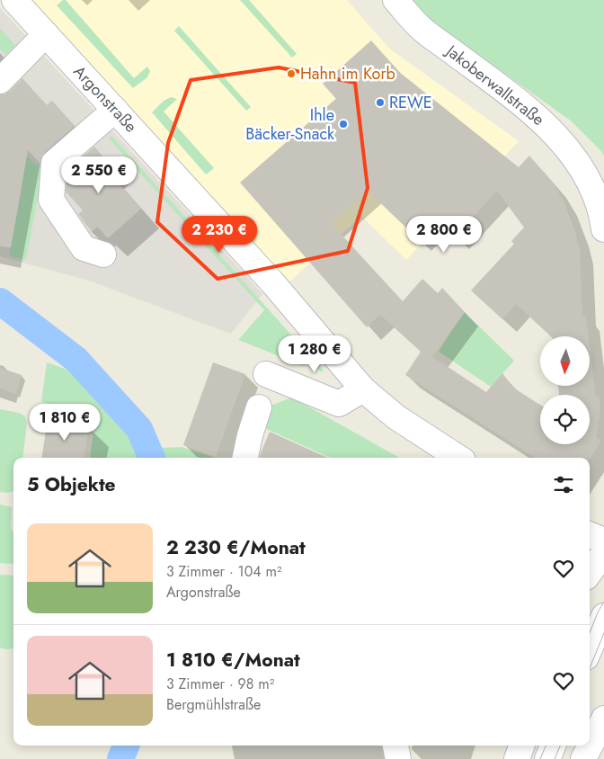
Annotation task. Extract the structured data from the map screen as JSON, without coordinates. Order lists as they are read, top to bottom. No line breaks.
{"streets":{"street":["Jakoberwallstraße","Argonstraße"]},"places":["Hahn im Korb","REWE","Ihle Bäcker-Snack"],"north":"bottom","page":{"price":["2 550 €","2 230 €","2 800 €","1 280 €","1 810 €"],"heading":"5 Objekte","list":[{"name":"2 230 €/Monat","note":"3 Zimmer · 104 m² · Argonstraße"},{"name":"1 810 €/Monat","note":"3 Zimmer · 98 m² · Bergmühlstraße"}]}}
